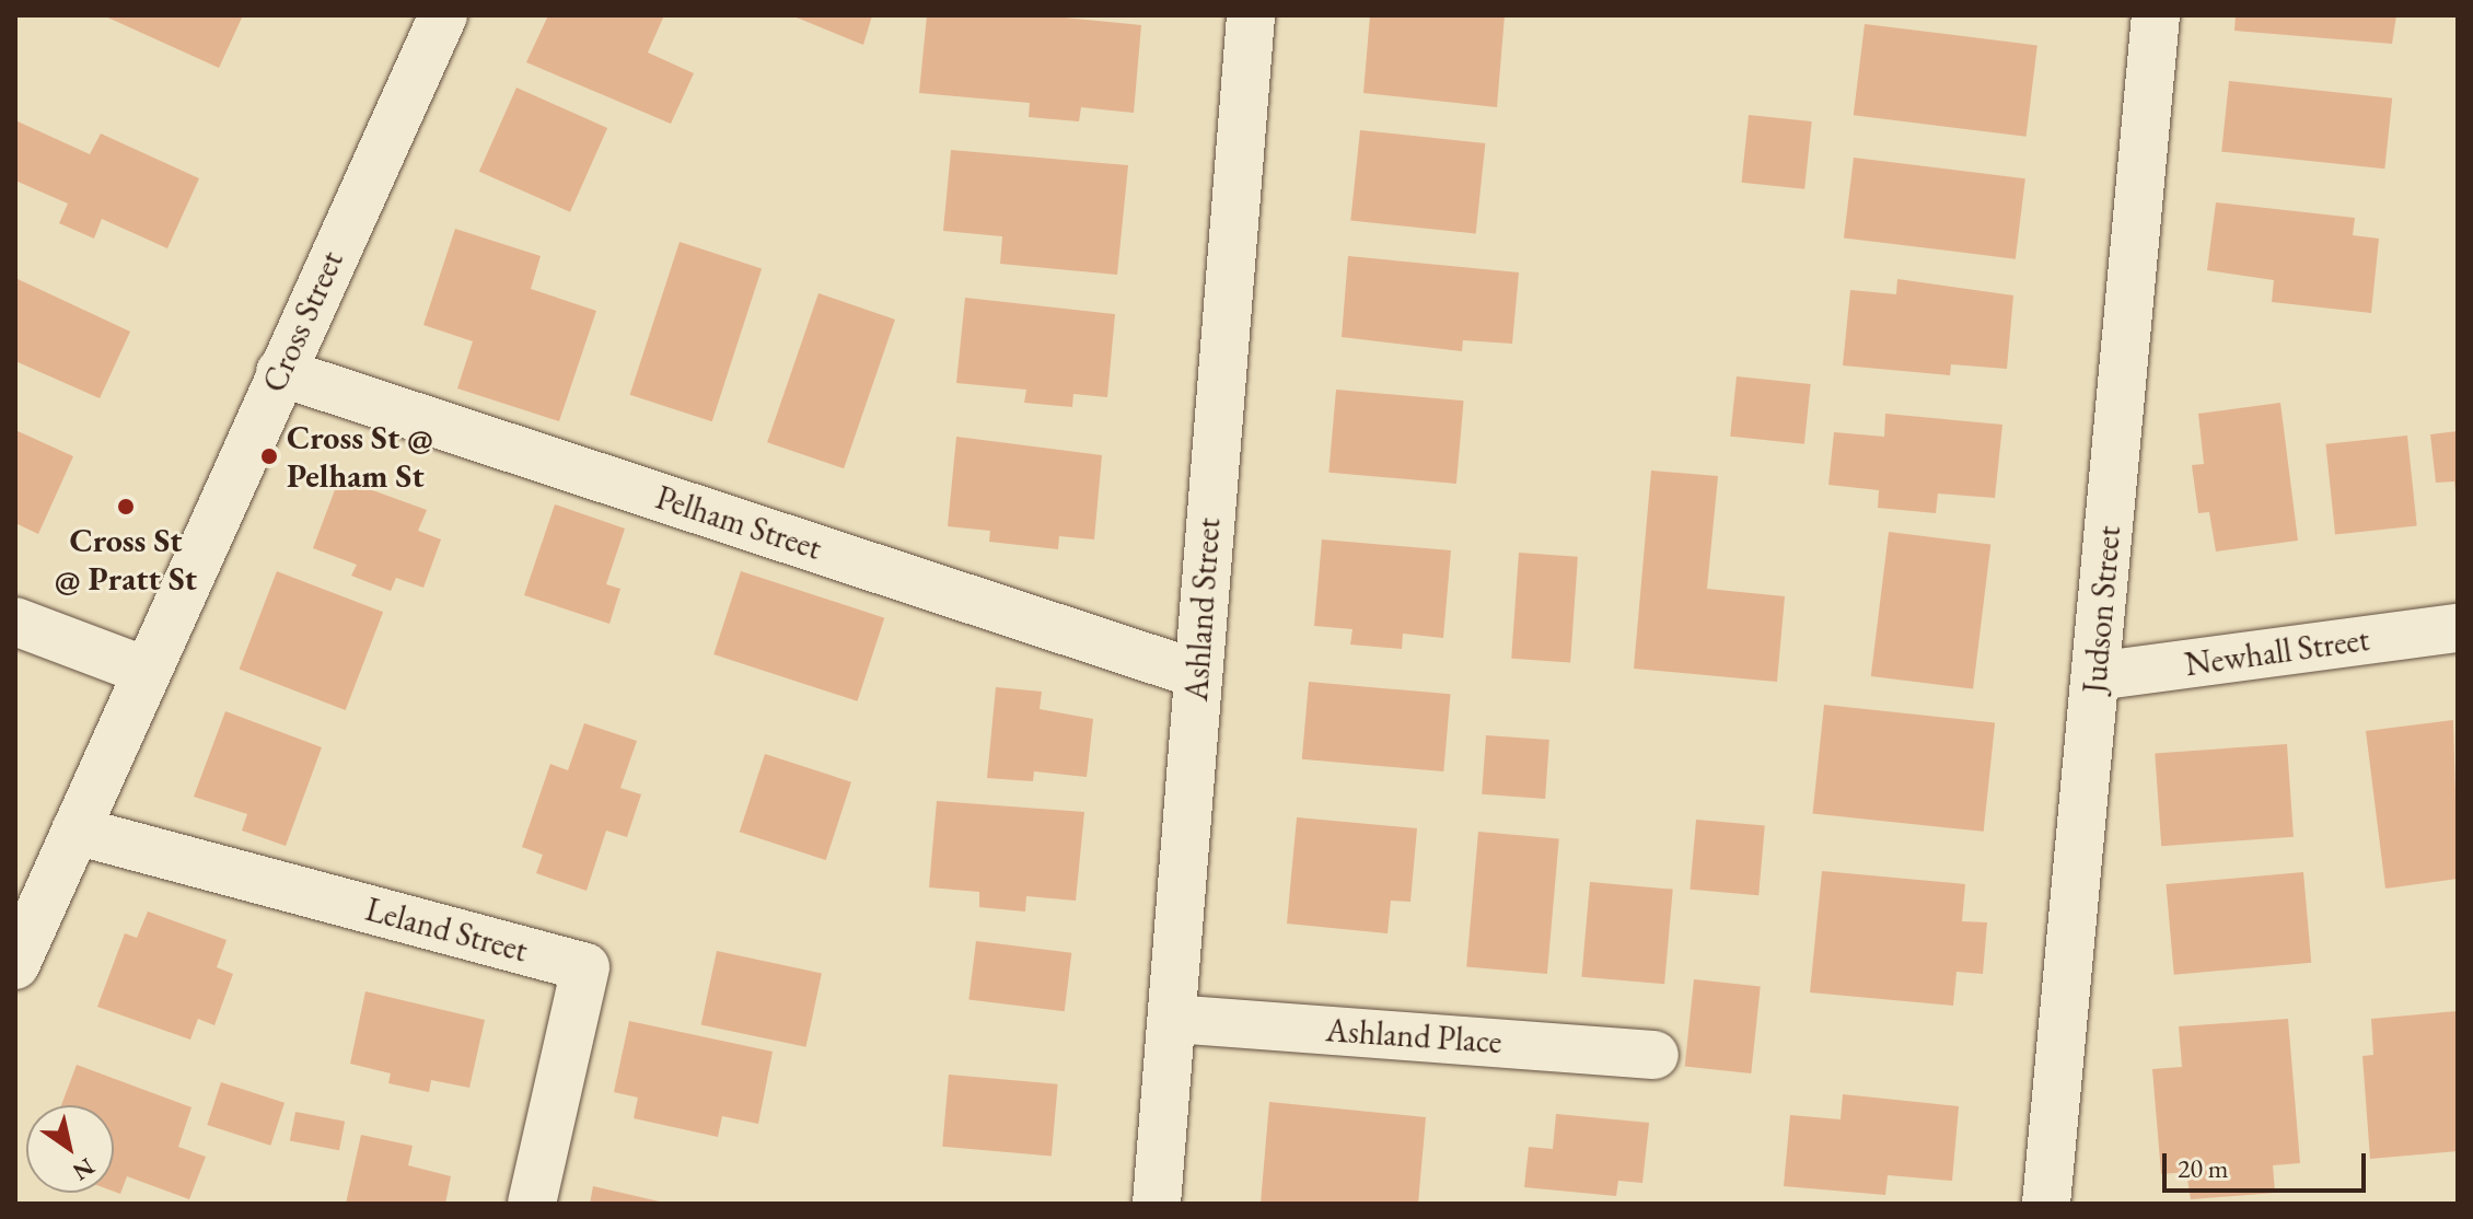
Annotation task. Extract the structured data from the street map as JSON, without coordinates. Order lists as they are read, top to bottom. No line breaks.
{"streets":{"street":["Cross Street","Pelham Street","Ashland Street","Judson Street","Newhall Street","Leland Street","Ashland Place"]},"crossings":[["Cross Street","Pelham Street"],["Cross Street","Leland Street"],["Pelham Street","Ashland Street"],["Ashland Street","Ashland Place"],["Judson Street","Newhall Street"]],"places":["Cross St @ Pelham St","Cross St @ Pratt St"],"scale_bar":"20 m","north":"bottom right"}
